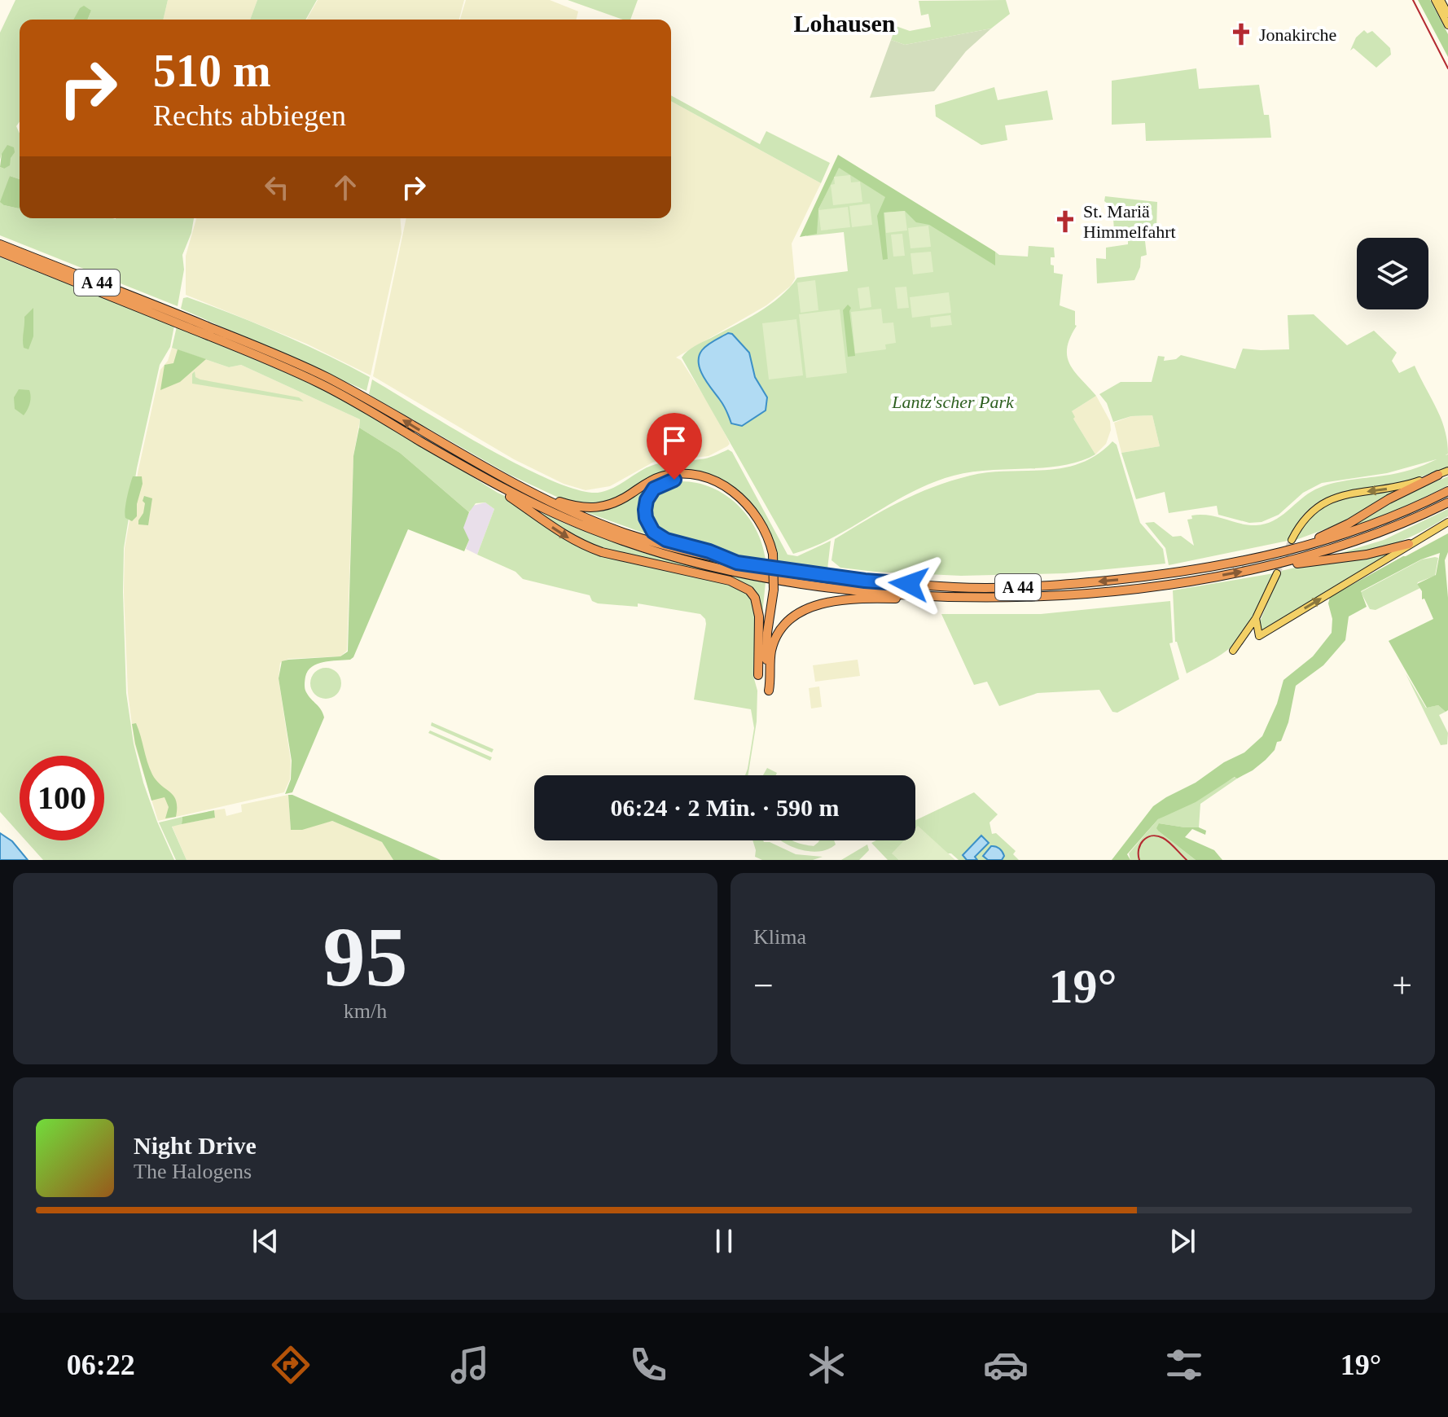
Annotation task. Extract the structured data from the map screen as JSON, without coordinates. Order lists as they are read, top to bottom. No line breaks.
{"streets":{"highway":["A 44"]},"districts":["Lohausen"],"parks":["Lantz'scher Park"],"places":{"church":["Jonakirche","St. Mariä Himmelfahrt"]},"page":{"turn":["510 m","Rechts abbiegen"],"limit":"100","trip":"06:24 · 2 Min. · 590 m","tile":[["95","km/h"],"Klima"],"heat":["−","19°","+"],"song":["Night Drive","The Halogens"],"tabs":["06:22","19°"]}}
